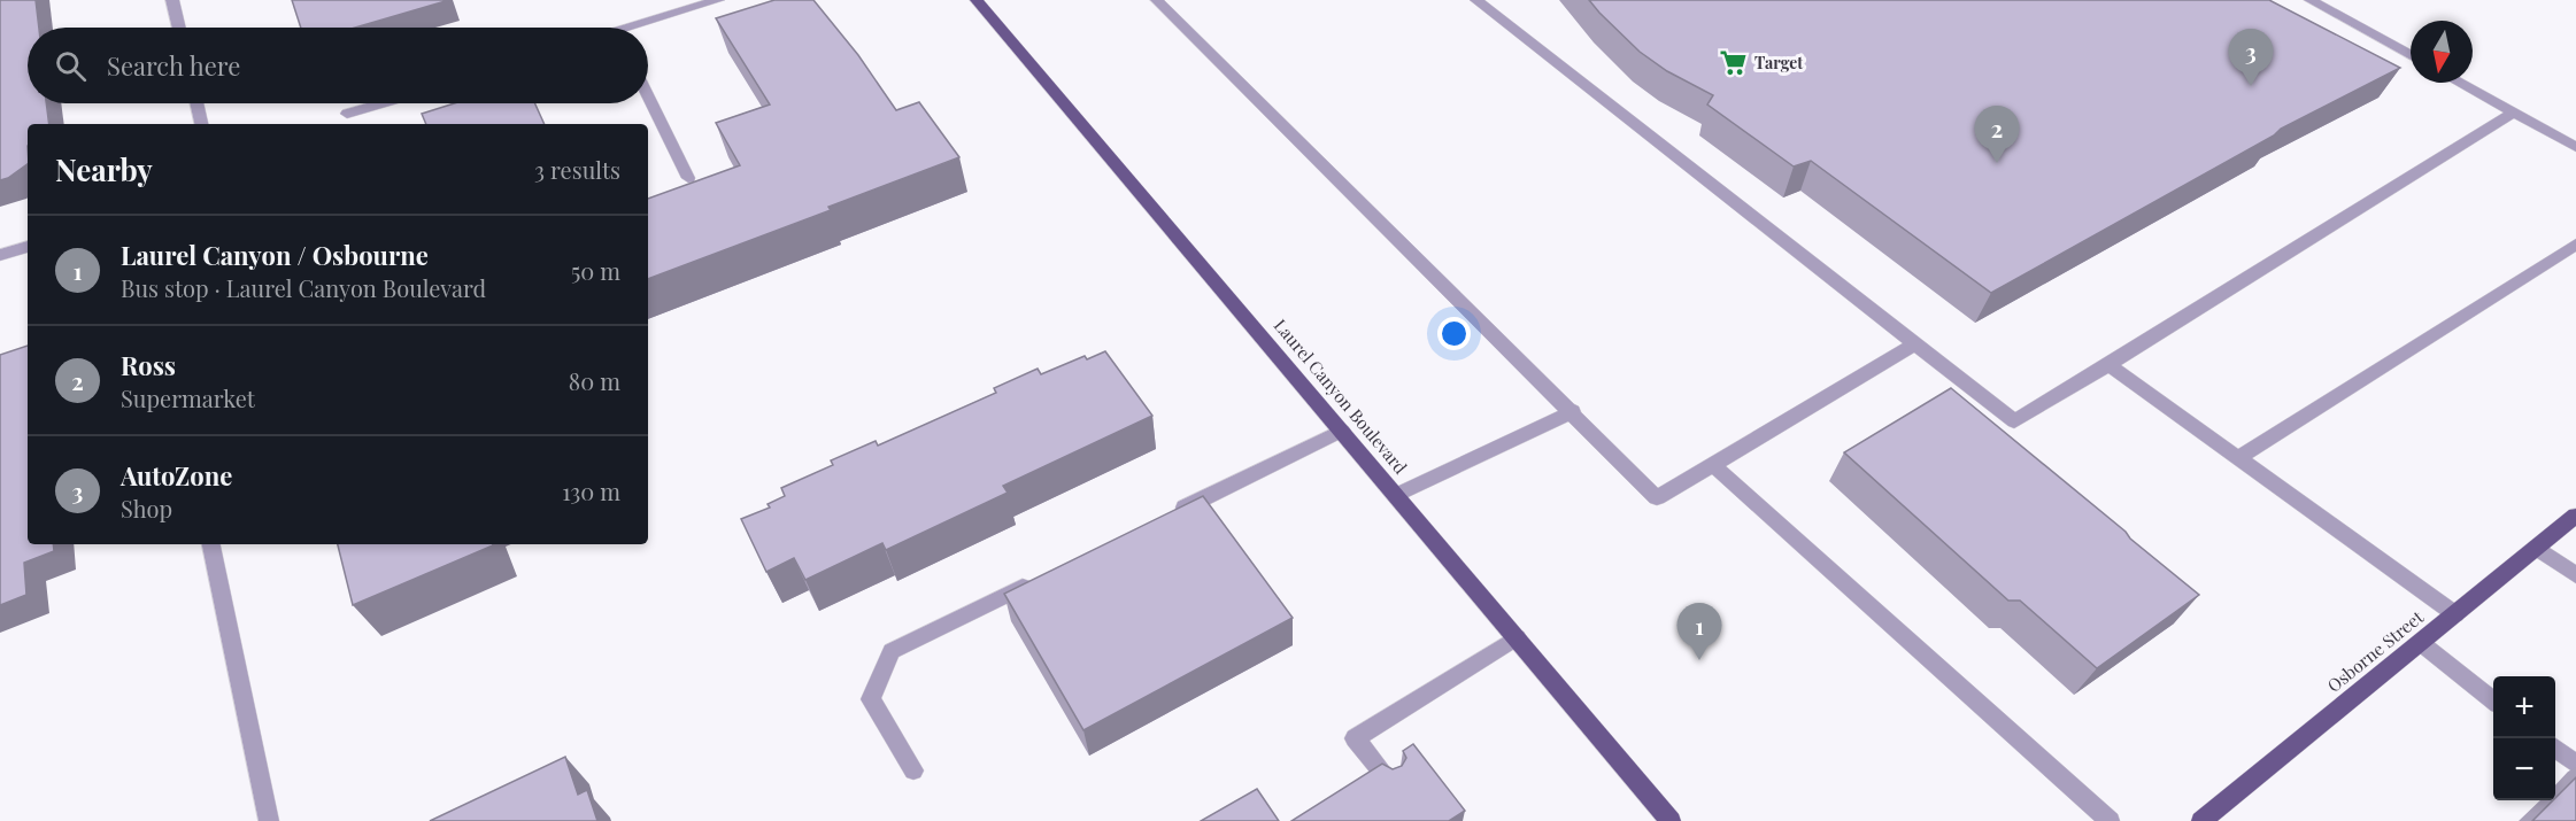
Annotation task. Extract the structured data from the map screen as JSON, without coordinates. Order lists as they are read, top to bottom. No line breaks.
{"streets":{"main road":["Laurel Canyon Boulevard","Osborne Street"]},"places":{"supermarket":["Target"]},"north":"bottom","page":{"search":"Search here","pins":["3","2","1"],"heading":["Nearby","3 results"],"list":[{"mark":"1","name":"Laurel Canyon / Osbourne","note":"Bus stop · Laurel Canyon Boulevard","value":"50 m"},{"mark":"2","name":"Ross","note":"Supermarket","value":"80 m"},{"mark":"3","name":"AutoZone","note":"Shop","value":"130 m"}],"map_buttons":["+","−"]}}
